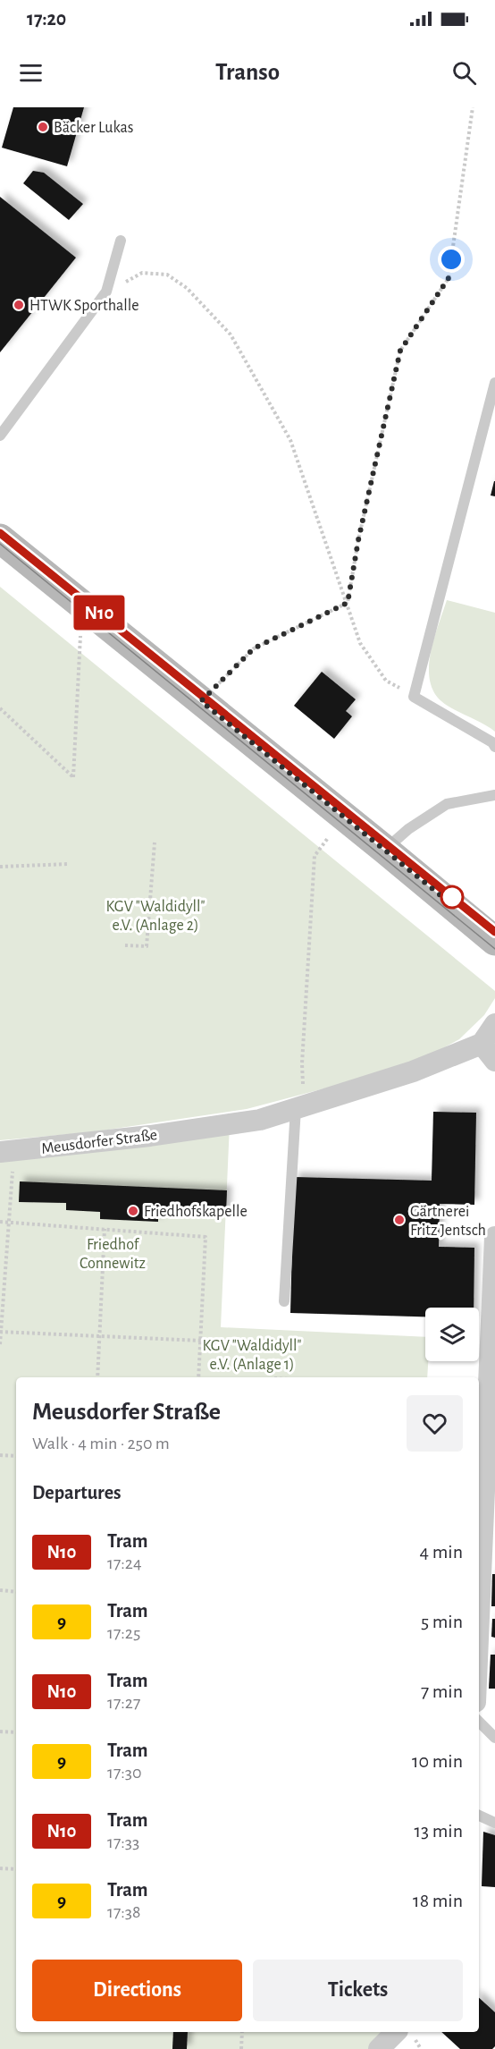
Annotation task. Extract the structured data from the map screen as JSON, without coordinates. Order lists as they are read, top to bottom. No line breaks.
{"streets":{"street":["Meusdorfer Straße"]},"parks":["KGV \"Waldidyll\" e.V. (Anlage 2)","Friedhof Connewitz","KGV \"Waldidyll\" e.V. (Anlage 1)"],"places":["Bäcker Lukas","HTWK Sporthalle","Friedhofskapelle","Gärtnerei Fritz Jentsch"],"lines":["tram line N10"],"page":{"status":"17:20","header":"Transo","on_map":"N10","heading":[["Meusdorfer Straße","Walk · 4 min · 250 m"],"Departures"],"list":[{"mark":"N10","name":"Tram","note":"17:24","value":"4 min"},{"mark":"9","name":"Tram","note":"17:25","value":"5 min"},{"mark":"N10","name":"Tram","note":"17:27","value":"7 min"},{"mark":"9","name":"Tram","note":"17:30","value":"10 min"},{"mark":"N10","name":"Tram","note":"17:33","value":"13 min"},{"mark":"9","name":"Tram","note":"17:38","value":"18 min"}],"buttons":["Directions","Tickets"]}}
